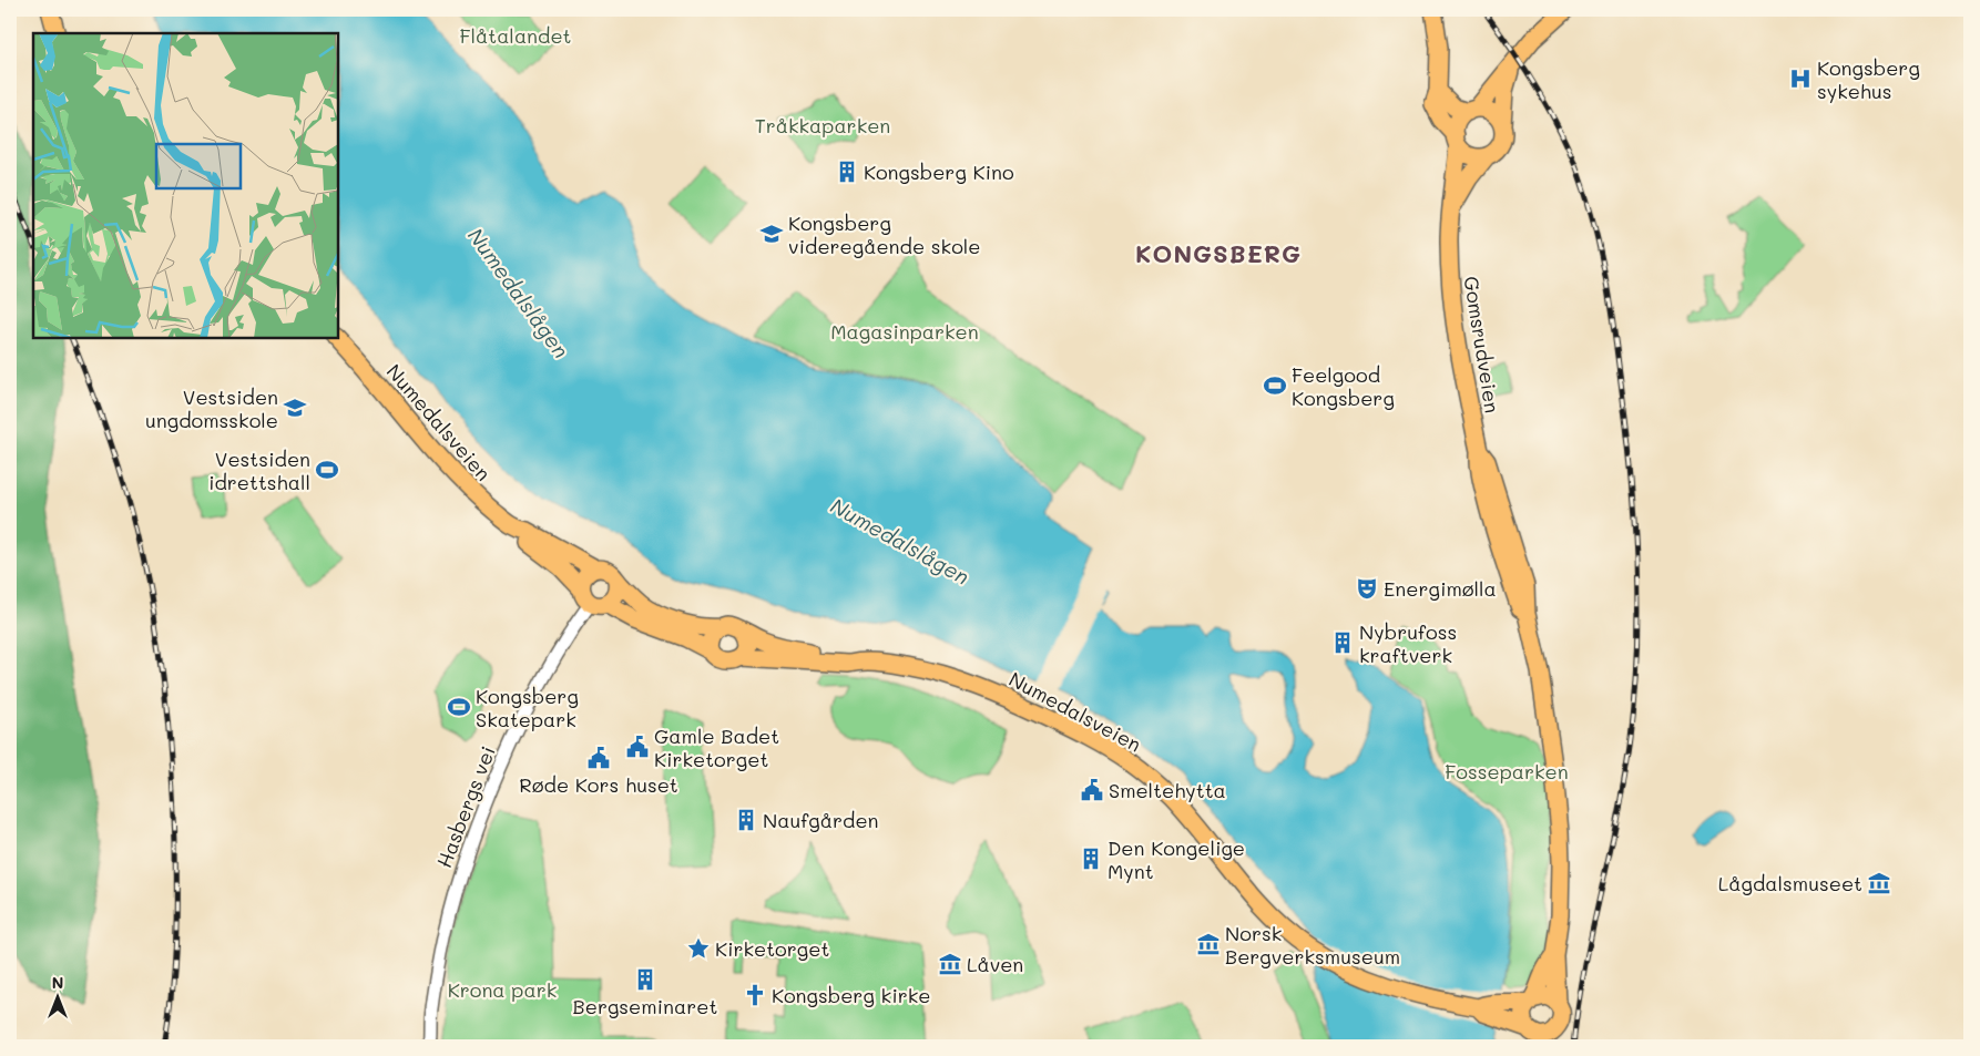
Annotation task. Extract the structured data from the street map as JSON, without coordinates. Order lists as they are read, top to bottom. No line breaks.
{"streets":{"main road":["Gomsrudveien","Numedalsveien"],"street":["Hasbergs vei"]},"crossings":[["Numedalsveien","Hasbergs vei"]],"districts":["KONGSBERG"],"water":["Numedalslågen"],"parks":["Flåtalandet","Tråkkaparken","Magasinparken","Fosseparken","Krona park"],"places":{"hospital":["Kongsberg sykehus"],"building":["Kongsberg Kino","Nybrufoss kraftverk","Naufgården","Den Kongelige Mynt","Bergseminaret"],"school or university":["Kongsberg videregående skole","Vestsiden ungdomsskole"],"sports":["Feelgood Kongsberg","Vestsiden idrettshall","Kongsberg Skatepark"],"theatre":["Energimølla"],"public building":["Gamle Badet Kirketorget","Røde Kors huset","Smeltehytta"],"museum":["Lågdalsmuseet","Norsk Bergverksmuseum","Låven"],"place":["Kirketorget"],"church":["Kongsberg kirke"]},"north":"top"}
